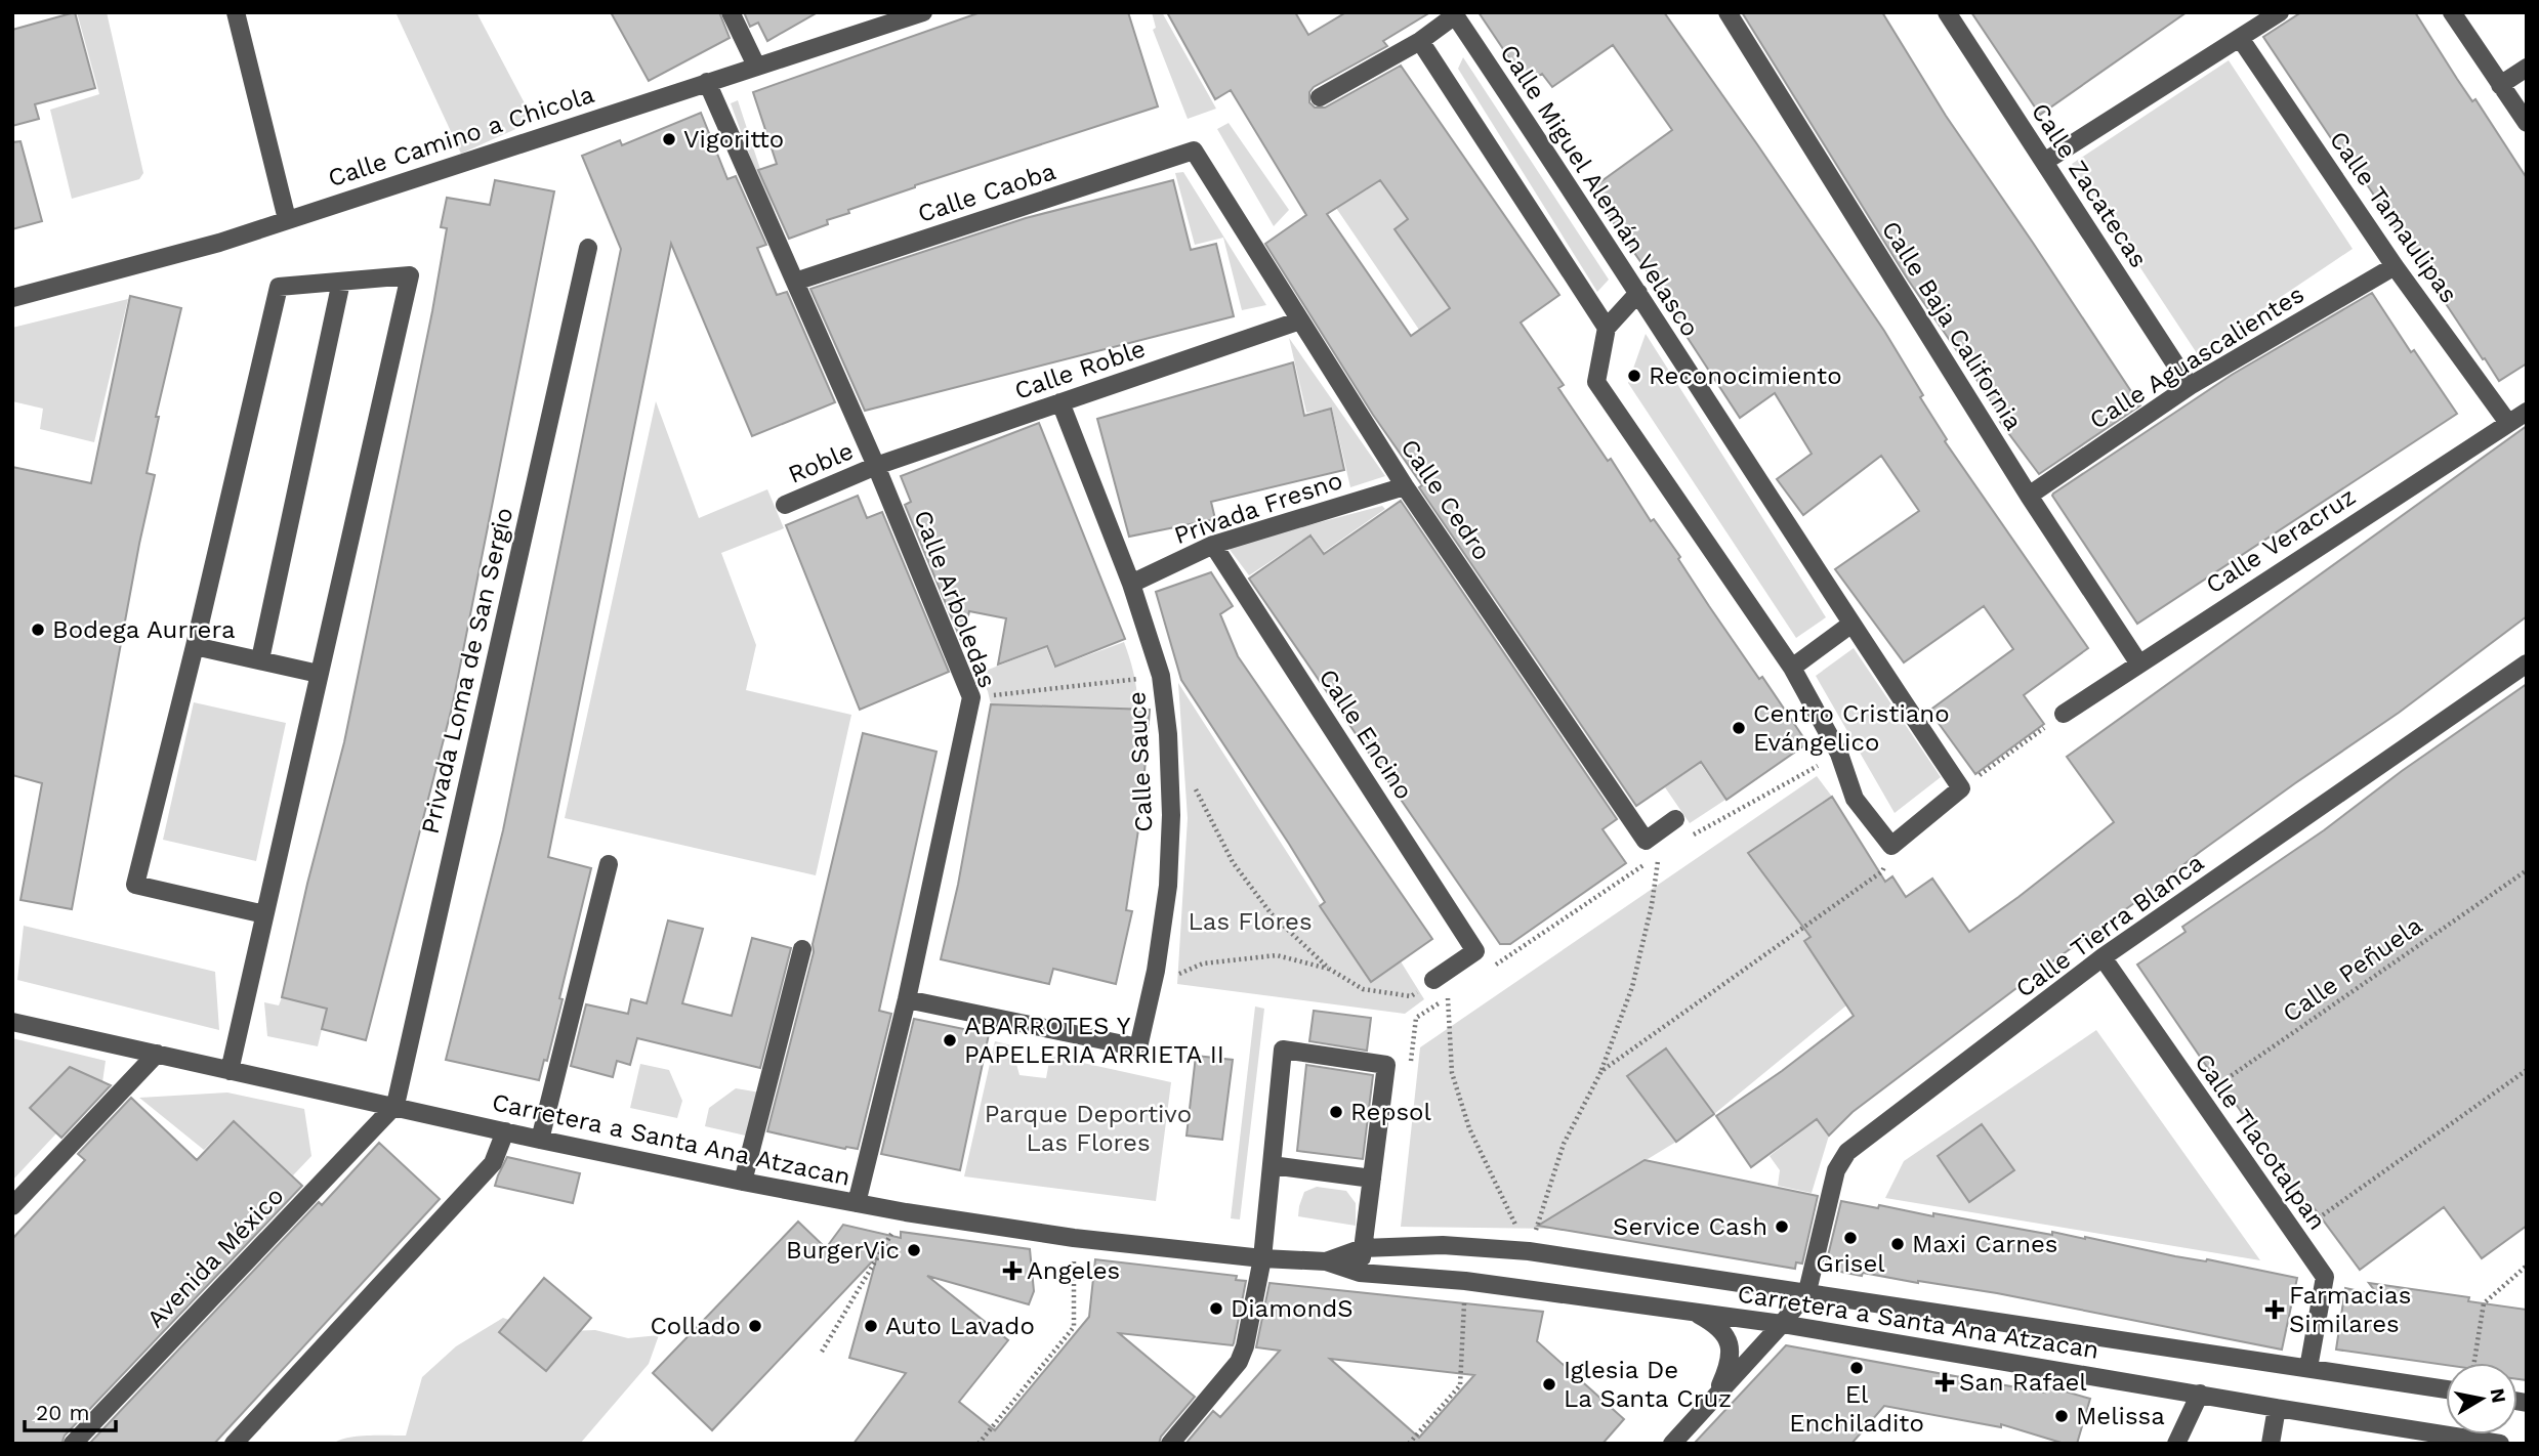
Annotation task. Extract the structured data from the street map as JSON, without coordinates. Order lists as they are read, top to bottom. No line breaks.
{"streets":{"street":["Calle Camino a Chicola","Calle Zacatecas","Calle Miguel Alemán Velasco","Calle Caoba","Calle Tamaulipas","Calle Baja California","Calle Aguascalientes","Calle Roble","Roble","Calle Cedro","Privada Fresno","Calle Veracruz","Calle Arboledas","Privada Loma de San Sergio","Calle Encino","Calle Sauce","Calle Tierra Blanca","Carretera a Santa Ana Atzacan","Calle Tlacotalpan","Avenida México"],"path":["Calle Peñuela"]},"crossings":[["Calle Camino a Chicola","Calle Arboledas"],["Calle Zacatecas","Calle Aguascalientes"],["Calle Caoba","Calle Cedro"],["Calle Caoba","Calle Arboledas"],["Calle Tamaulipas","Calle Aguascalientes"],["Calle Tamaulipas","Calle Veracruz"],["Calle Baja California","Calle Aguascalientes"],["Calle Baja California","Calle Veracruz"],["Calle Roble","Roble"],["Calle Roble","Calle Cedro"],["Calle Roble","Calle Arboledas"],["Calle Roble","Calle Sauce"],["Roble","Calle Arboledas"],["Calle Cedro","Privada Fresno"],["Privada Fresno","Calle Encino"],["Privada Fresno","Calle Sauce"],["Calle Arboledas","Calle Sauce"],["Calle Arboledas","Carretera a Santa Ana Atzacan"],["Privada Loma de San Sergio","Carretera a Santa Ana Atzacan"],["Privada Loma de San Sergio","Avenida México"],["Calle Tierra Blanca","Carretera a Santa Ana Atzacan"],["Calle Tierra Blanca","Calle Tlacotalpan"],["Calle Peñuela","Calle Tlacotalpan"],["Carretera a Santa Ana Atzacan","Calle Tlacotalpan"],["Carretera a Santa Ana Atzacan","Avenida México"]],"parks":["Las Flores","Parque Deportivo Las Flores"],"places":{"other":["Vigoritto","Reconocimiento","Bodega Aurrera","Centro Cristiano Evángelico","ABARROTES Y PAPELERIA ARRIETA II","Repsol","Service Cash","Grisel","Maxi Carnes","BurgerVic","DiamondS","Collado","Auto Lavado","El Enchiladito","Iglesia De La Santa Cruz","Melissa"],"health":["Angeles","Farmacias Similares","San Rafael"]},"scale_bar":"20 m","north":"right"}
